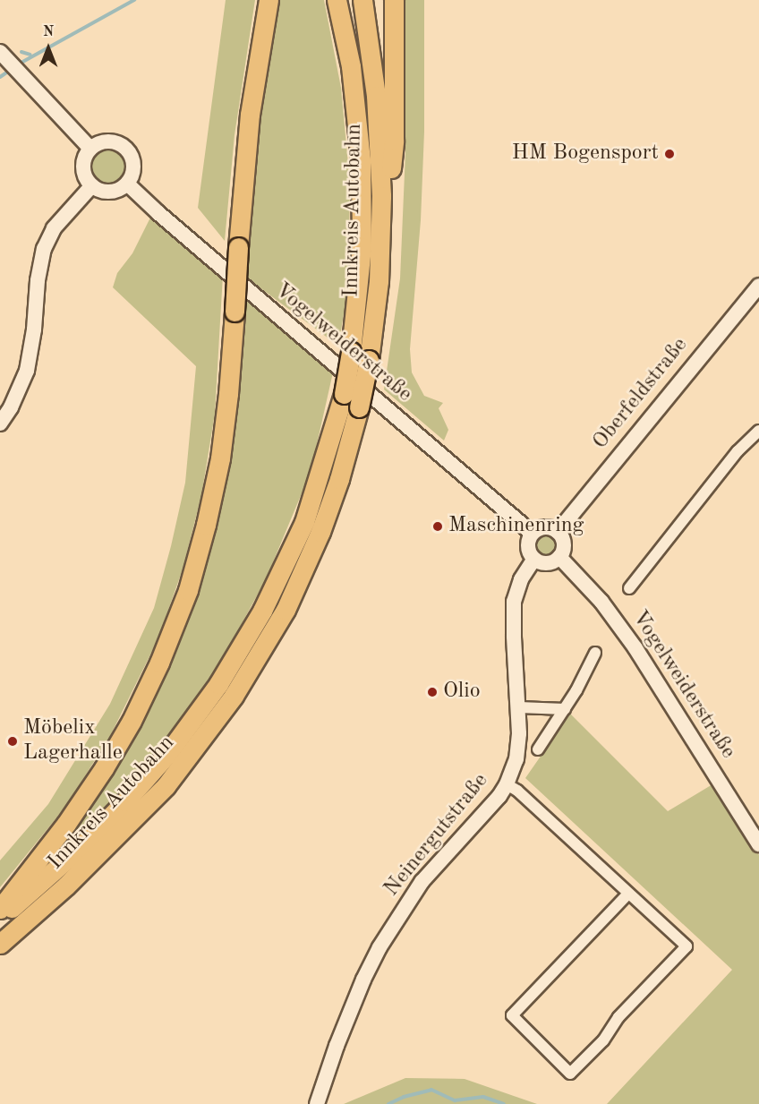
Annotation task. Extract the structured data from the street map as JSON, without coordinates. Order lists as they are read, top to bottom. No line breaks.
{"streets":{"highway":["Innkreis Autobahn"],"main road":["Vogelweiderstraße","Oberfeldstraße","Neinergutstraße"]},"crossings":[["Vogelweiderstraße","Oberfeldstraße"],["Vogelweiderstraße","Neinergutstraße"],["Oberfeldstraße","Neinergutstraße"]],"places":["HM Bogensport","Maschinenring","Olio","Möbelix Lagerhalle"],"north":"top"}
